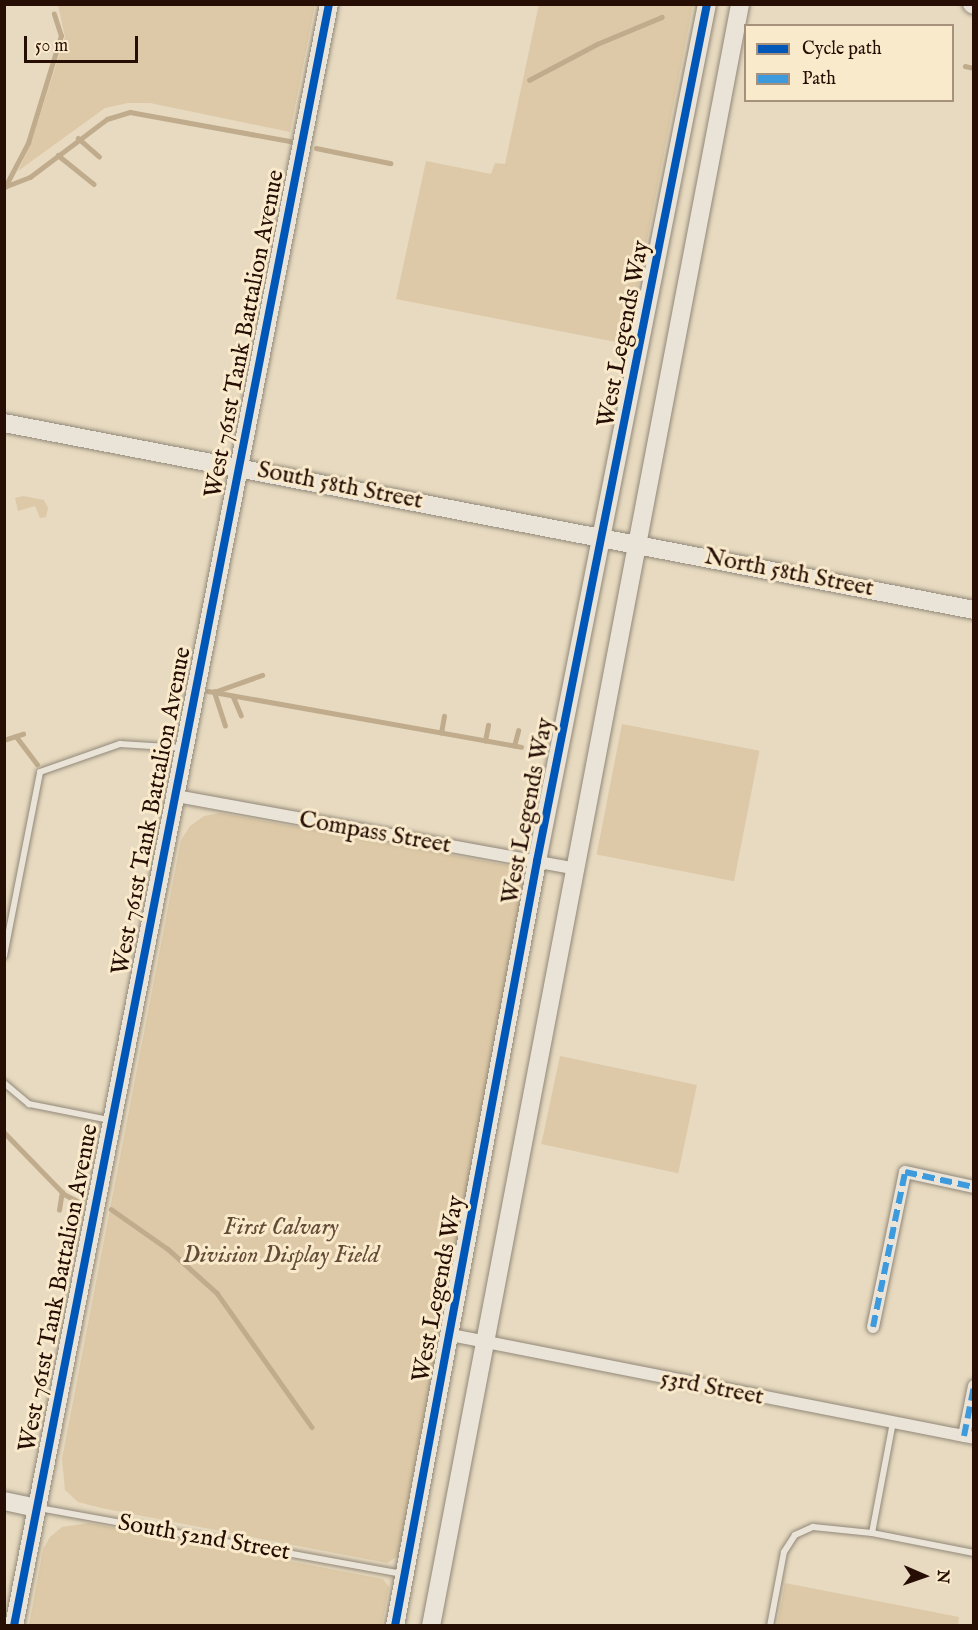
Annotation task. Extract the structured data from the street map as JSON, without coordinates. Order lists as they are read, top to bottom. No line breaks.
{"streets":{"street":["West 761st Tank Battalion Avenue","West Legends Way","South 58th Street","North 58th Street","Compass Street","53rd Street","South 52nd Street"]},"crossings":[["West 761st Tank Battalion Avenue","South 58th Street"],["West 761st Tank Battalion Avenue","Compass Street"],["West 761st Tank Battalion Avenue","South 52nd Street"],["West Legends Way","South 58th Street"],["West Legends Way","North 58th Street"],["West Legends Way","Compass Street"],["West Legends Way","53rd Street"],["West Legends Way","South 52nd Street"],["South 58th Street","North 58th Street"]],"parks":["First Calvary Division Display Field"],"legend":["Cycle path","Path"],"scale_bar":"50 m","north":"right"}
